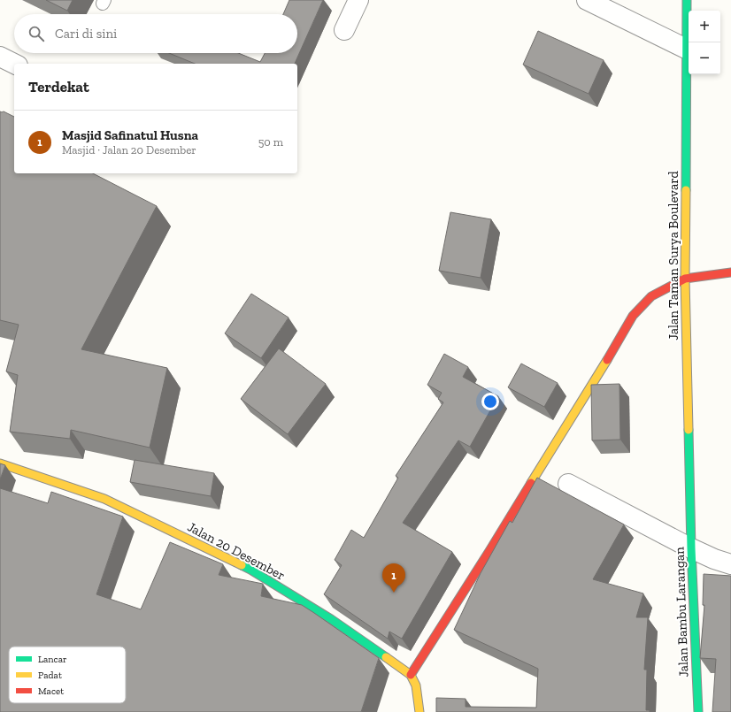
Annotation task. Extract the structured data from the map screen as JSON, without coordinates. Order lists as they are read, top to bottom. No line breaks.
{"streets":{"street":["Jalan Taman Surya Boulevard","Jalan 20 Desember","Jalan Bambu Larangan"]},"crossings":[["Jalan Taman Surya Boulevard","Jalan Bambu Larangan"]],"legend":["Lancar","Padat","Macet"],"page":{"map_buttons":["+","−"],"search":"Cari di sini","heading":"Terdekat","list":[{"mark":"1","name":"Masjid Safinatul Husna","note":"Masjid · Jalan 20 Desember","value":"50 m"}],"pins":"1"}}
